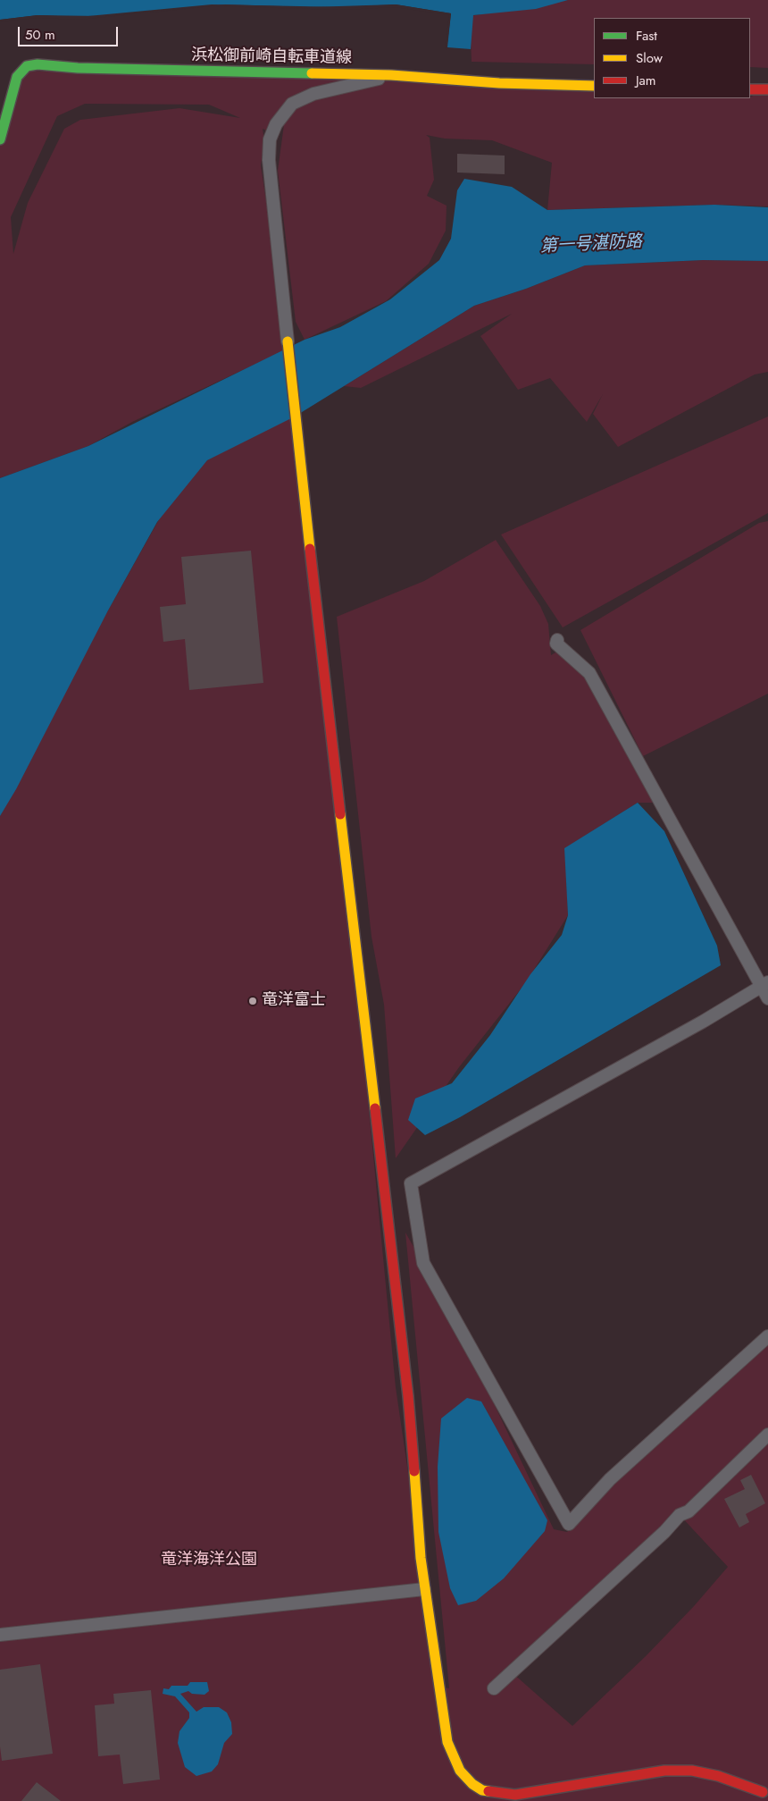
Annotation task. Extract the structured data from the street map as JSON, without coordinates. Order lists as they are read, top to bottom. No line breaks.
{"streets":{"street":["浜松御前崎自転車道線"]},"water":["第一号湛防路"],"parks":["竜洋海洋公園"],"places":["竜洋富士"],"legend":["Fast","Slow","Jam"],"scale_bar":"50 m"}
